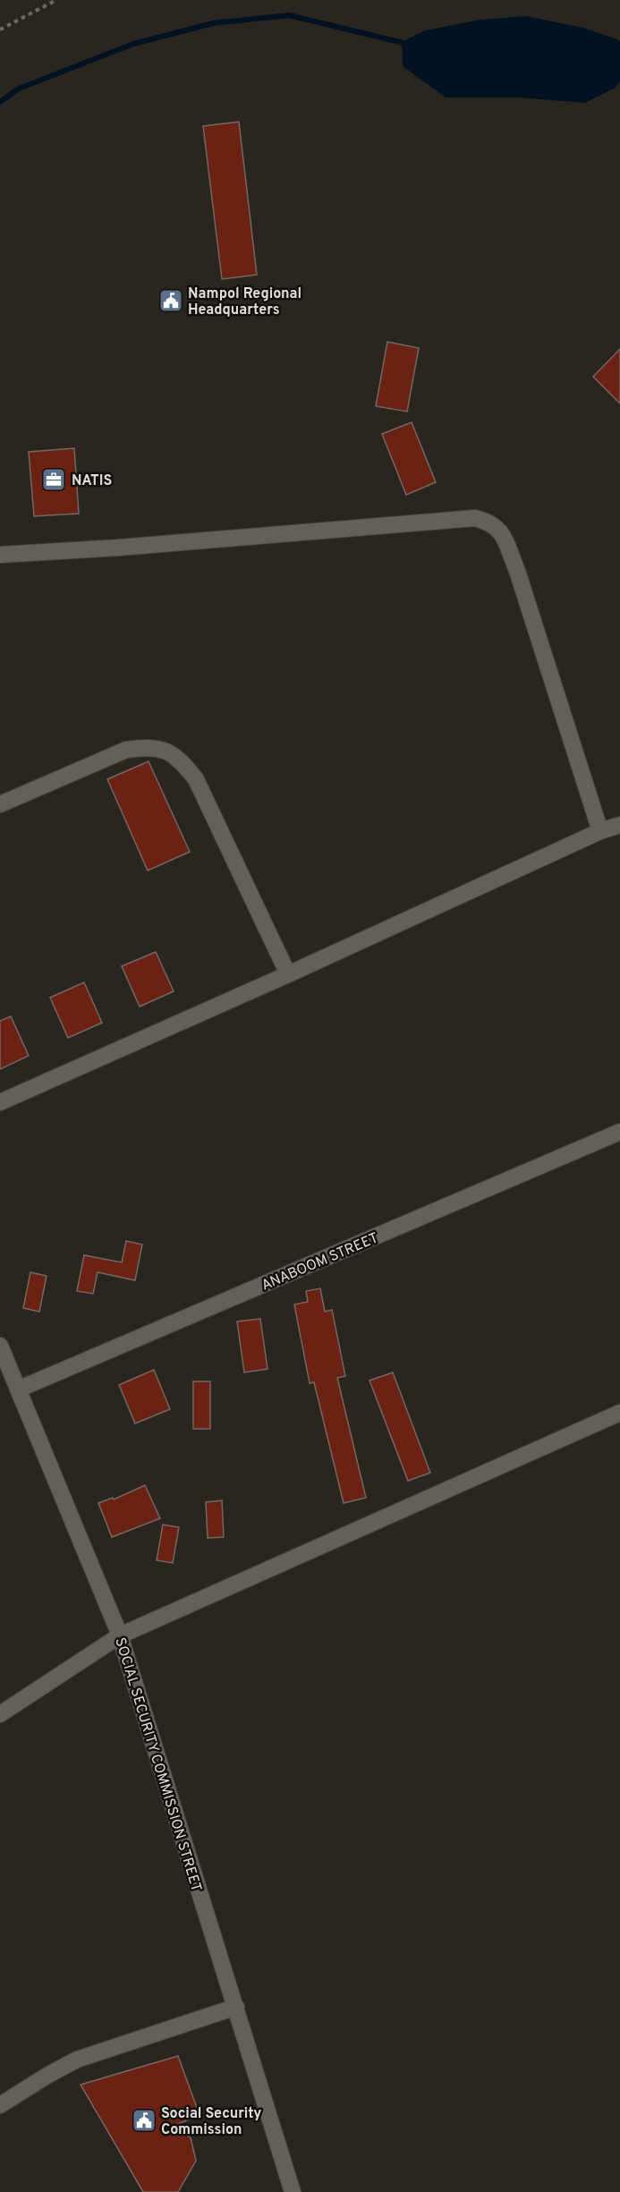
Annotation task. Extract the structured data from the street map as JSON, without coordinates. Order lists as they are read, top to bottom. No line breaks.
{"streets":{"street":["ANABOOM STREET","SOCIAL SECURITY COMMISSION STREET"]},"crossings":[["ANABOOM STREET","SOCIAL SECURITY COMMISSION STREET"]],"places":{"public building":["Nampol Regional Headquarters","Social Security Commission"],"office":["NATIS"]}}
